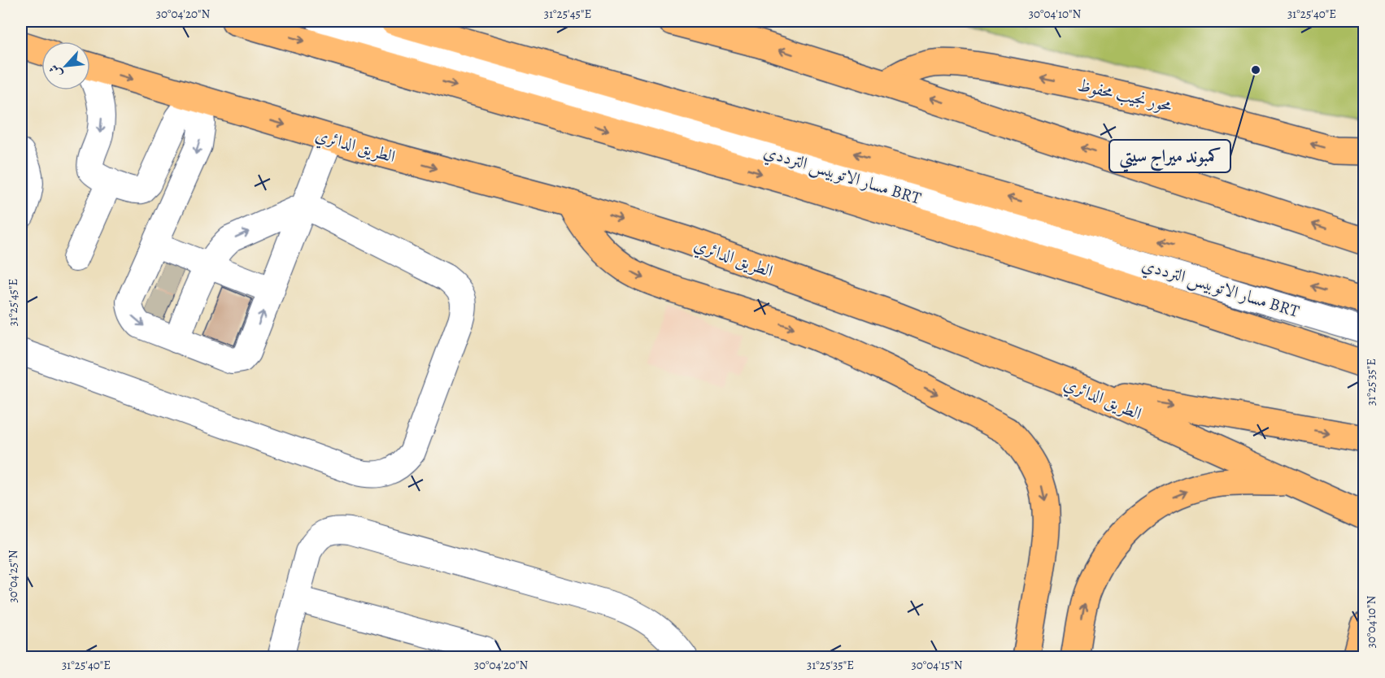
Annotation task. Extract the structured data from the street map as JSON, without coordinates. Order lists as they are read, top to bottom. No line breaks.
{"streets":{"main road":["محور نجيب محفوظ","الطريق الدائري"],"lane":["مسار الاتوبيس الترددي BRT"]},"places":["كمبوند ميراج سيتي"],"north":"bottom left","coordinates":["30°04'20\"N","31°25'45\"E","30°04'10\"N","31°25'40\"E","31°25'35\"E","30°04'25\"N","30°04'15\"N"]}
